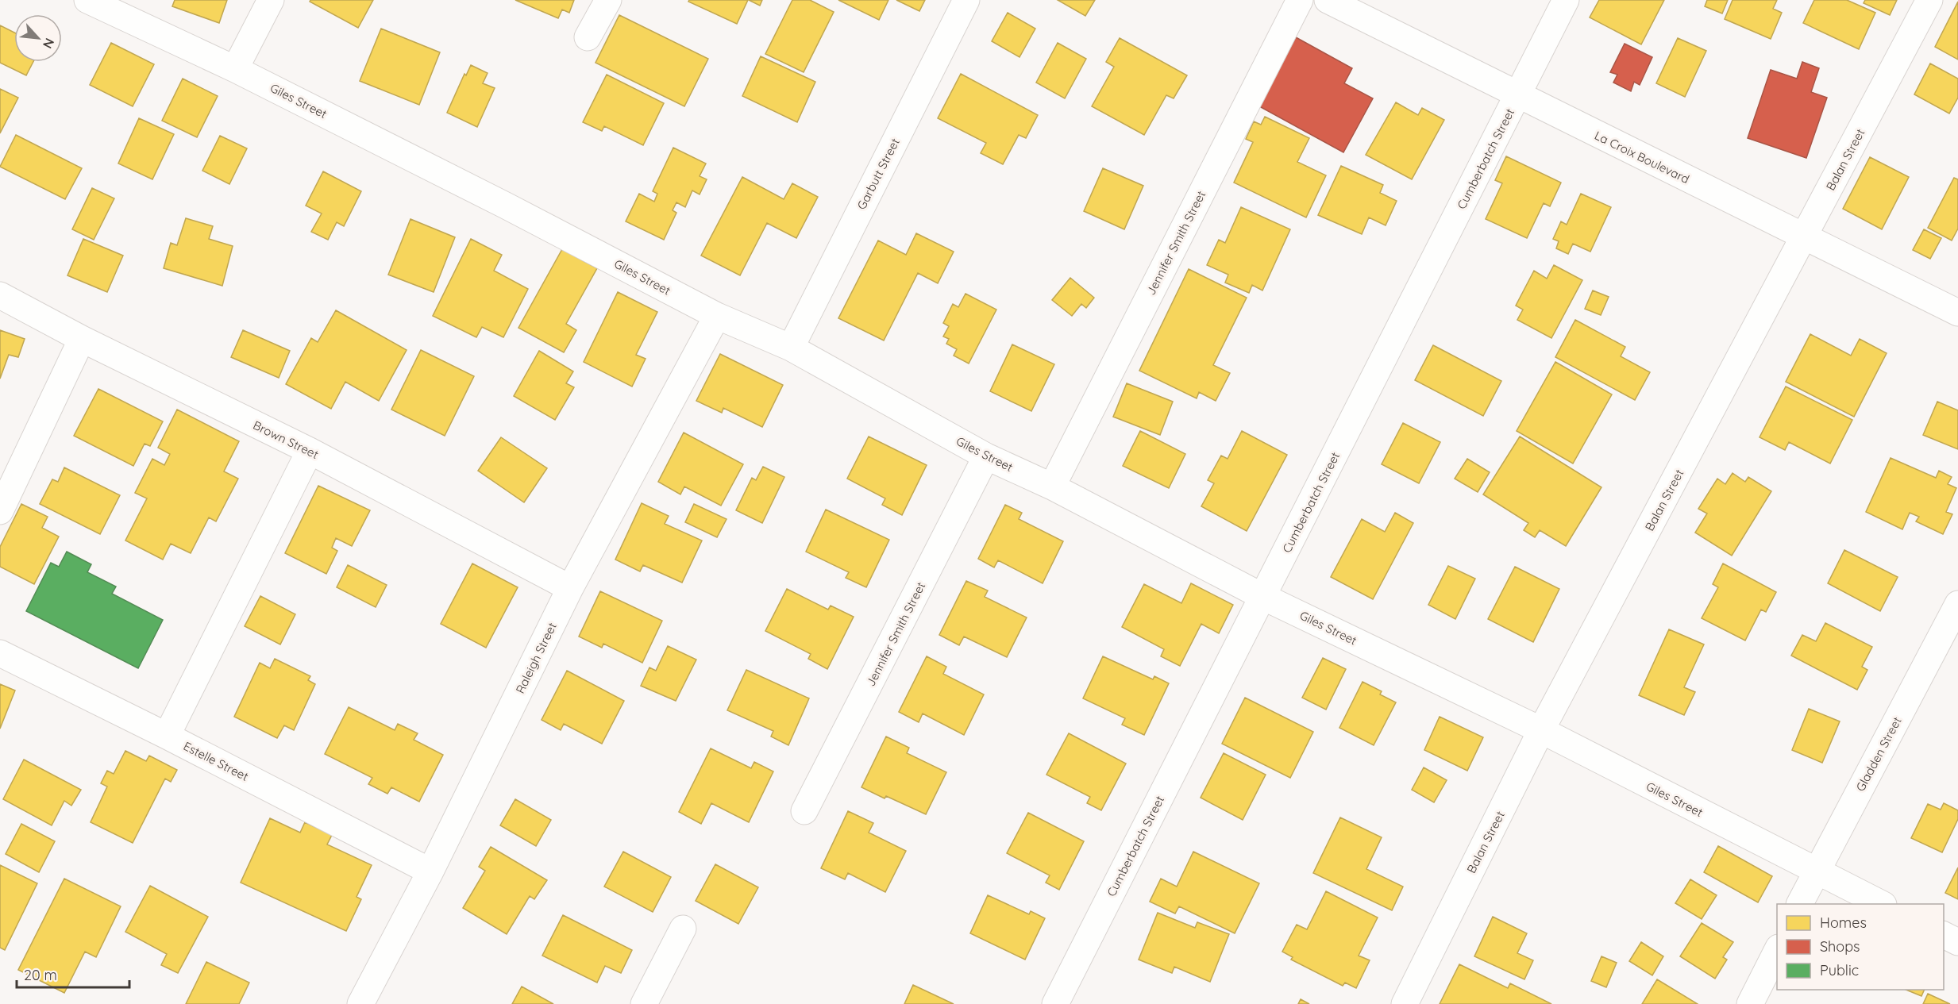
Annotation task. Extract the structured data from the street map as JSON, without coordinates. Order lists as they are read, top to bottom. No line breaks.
{"streets":{"street":["Giles Street","La Croix Boulevard","Cumberbatch Street","Balan Street","Garbutt Street","Jennifer Smith Street","Brown Street","Raleigh Street","Gladden Street","Estelle Street"]},"crossings":[["Giles Street","Cumberbatch Street"],["Giles Street","Balan Street"],["Giles Street","Garbutt Street"],["Giles Street","Jennifer Smith Street"],["Giles Street","Raleigh Street"],["Giles Street","Gladden Street"],["La Croix Boulevard","Cumberbatch Street"],["La Croix Boulevard","Balan Street"],["Brown Street","Raleigh Street"],["Raleigh Street","Estelle Street"]],"legend":["Homes","Shops","Public"],"scale_bar":"20 m","north":"bottom right"}
